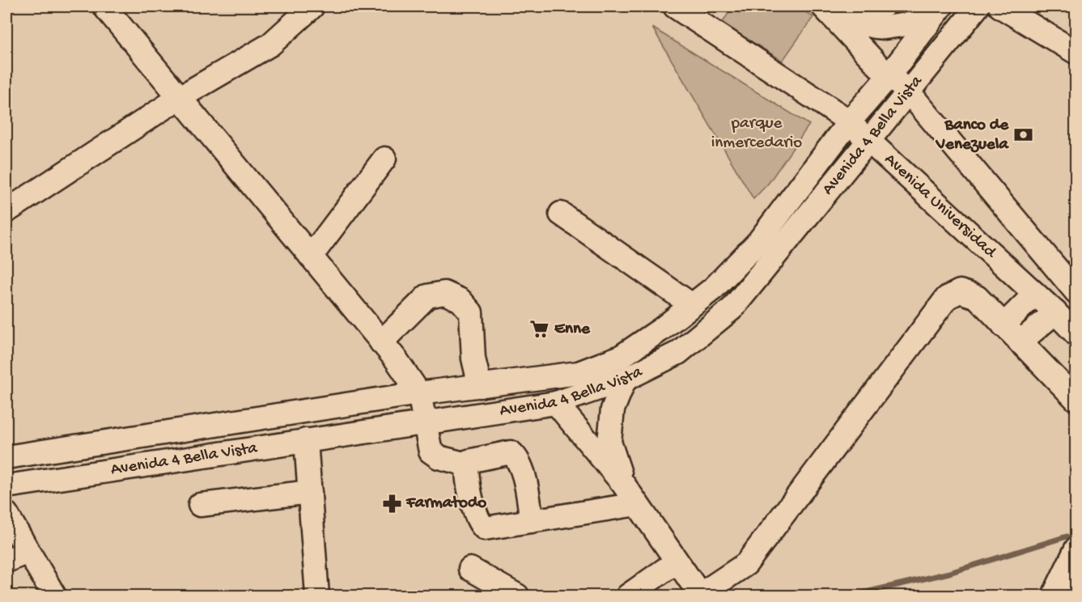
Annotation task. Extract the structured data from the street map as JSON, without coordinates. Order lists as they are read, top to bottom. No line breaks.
{"streets":{"street":["Avenida 4 Bella Vista","Avenida Universidad"]},"crossings":[["Avenida 4 Bella Vista","Avenida Universidad"]],"parks":["parque inmercedario"],"places":{"bank":["Banco de Venezuela"],"supermarket":["Enne"],"pharmacy":["Farmatodo"]}}
